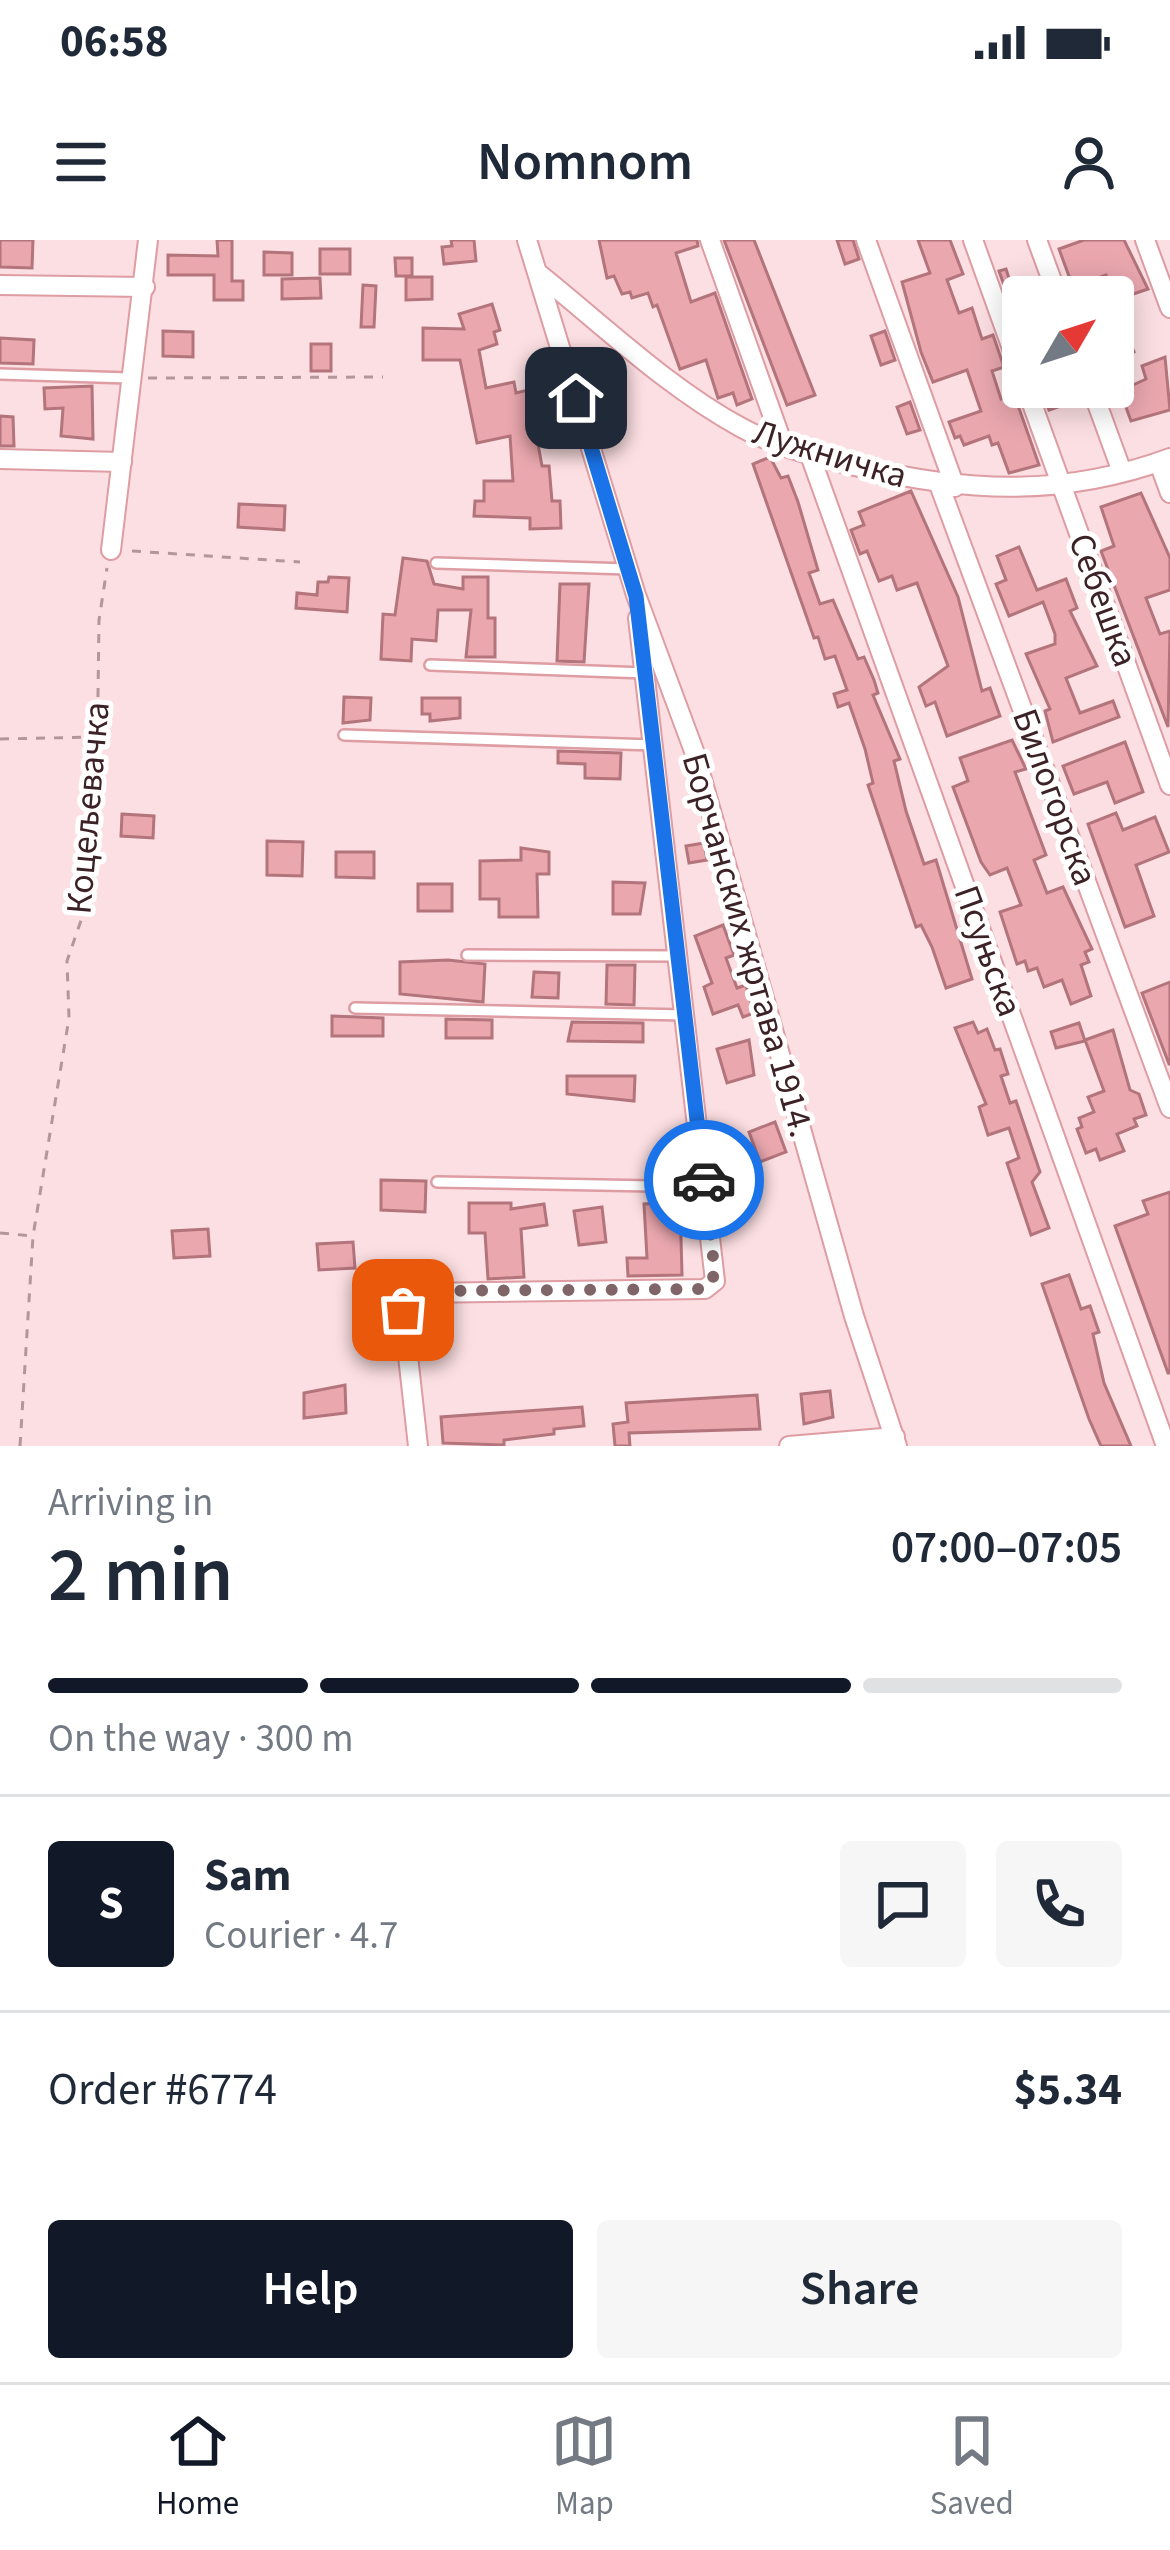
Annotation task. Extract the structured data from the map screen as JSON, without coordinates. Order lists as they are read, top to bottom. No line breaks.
{"streets":{"street":["Лужничка","Себешка","Билогорска","Борчанских жртава 1914.","Псуњска"],"path":["Коцељевачка"]},"crossings":[["Лужничка","Себешка"],["Лужничка","Билогорска"],["Лужничка","Борчанских жртава 1914."],["Лужничка","Псуњска"]],"north":"top right","page":{"status":"06:58","header":"Nomnom","heading":["2 min","Arriving in","07:00–07:05"],"panel":["Sam","Courier · 4.7","Order #6774","$5.34"],"bar":"On the way · 300 m","round":"S","buttons":["Help","Share"],"tabs":["Home","Map","Saved"]}}
